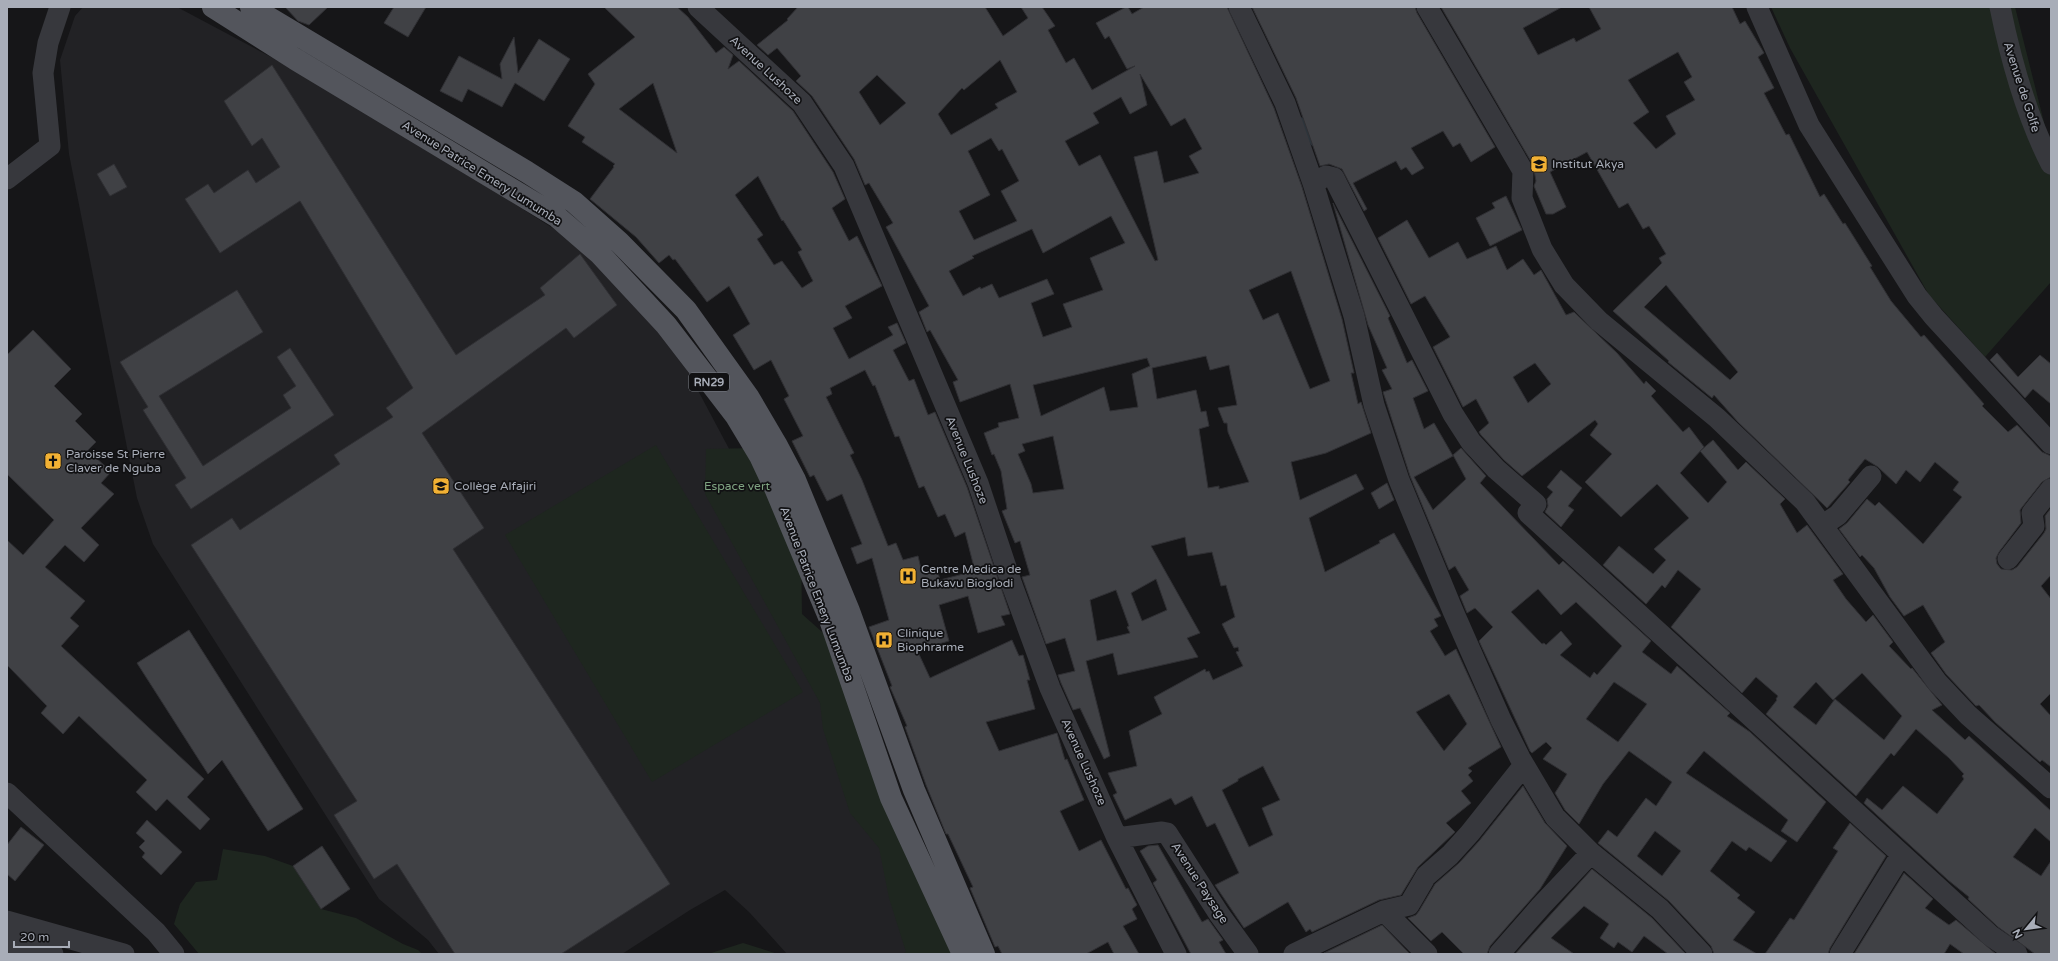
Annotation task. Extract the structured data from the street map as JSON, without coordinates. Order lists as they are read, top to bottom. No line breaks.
{"streets":{"main road":["Avenue Patrice Emery Lumumba","RN29"],"street":["Avenue Lushoze","Avenue de Golfe","Avenue Paysage"]},"crossings":[["Avenue Lushoze","Avenue Paysage"]],"parks":["Espace vert"],"places":{"school or university":["Institut Akya","Collège Alfajiri"],"church":["Paroisse St Pierre Claver de Nguba"],"hospital":["Centre Medica de Bukavu Bioglodi","Clinique Biophrarme"]},"scale_bar":"20 m","north":"bottom left"}
